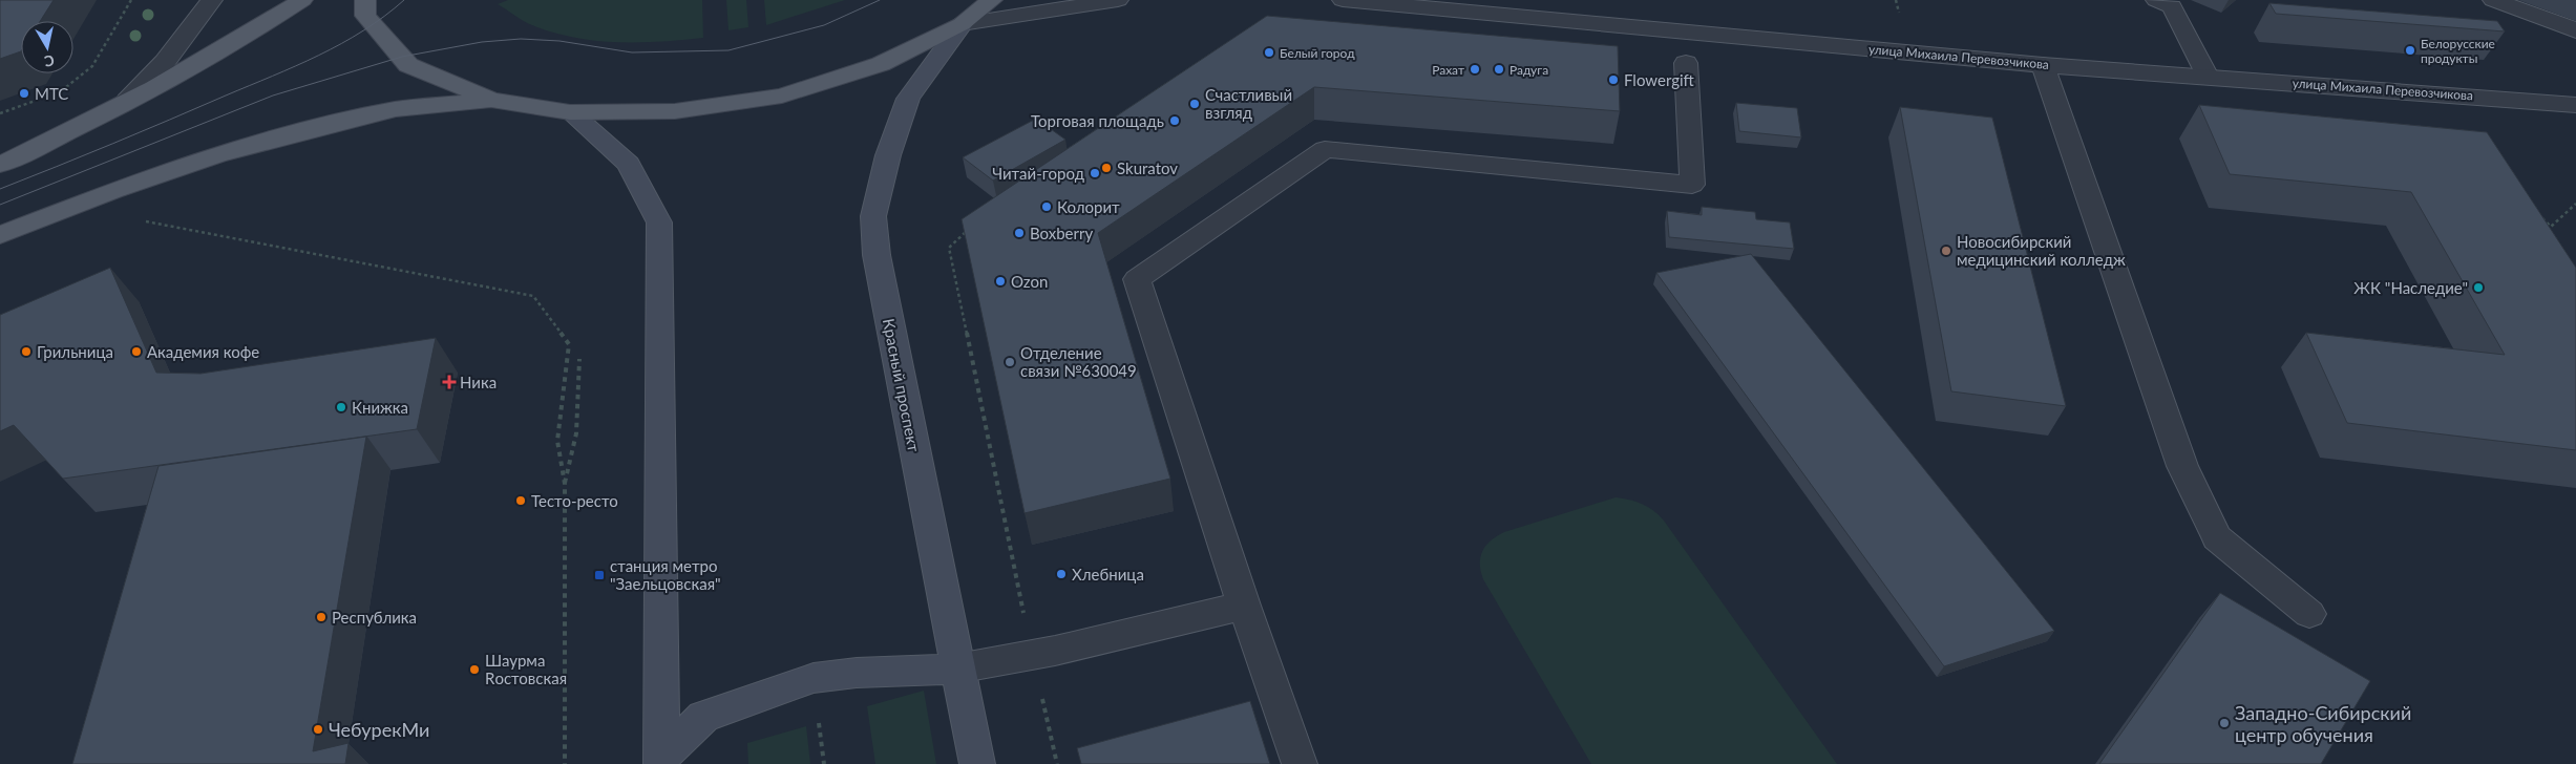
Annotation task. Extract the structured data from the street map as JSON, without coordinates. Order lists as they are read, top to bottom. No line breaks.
{"streets":{"main road":["Красный проспект"],"street":["улица Михаила Перевозчикова"]},"places":{"other":["Белорусские продукты","Белый город","Рахат","Радуга","Flowergift","МТС","Счастливый взгляд","Торговая площадь","Skuratov","Читай-город","Колорит","Boxberry","Новосибирский медицинский колледж","Ozon","ЖК \"Наследие\"","Грильница","Академия кофе","Отделение связи №630049","Книжка","Тесто-ресто","Хлебница","Республика","Шаурма Rостовская","Западно-Сибирский центр обучения","ЧебурекМи"],"health":["Ника"],"transit":["станция метро \"Заельцовская\""]},"north":"bottom"}
